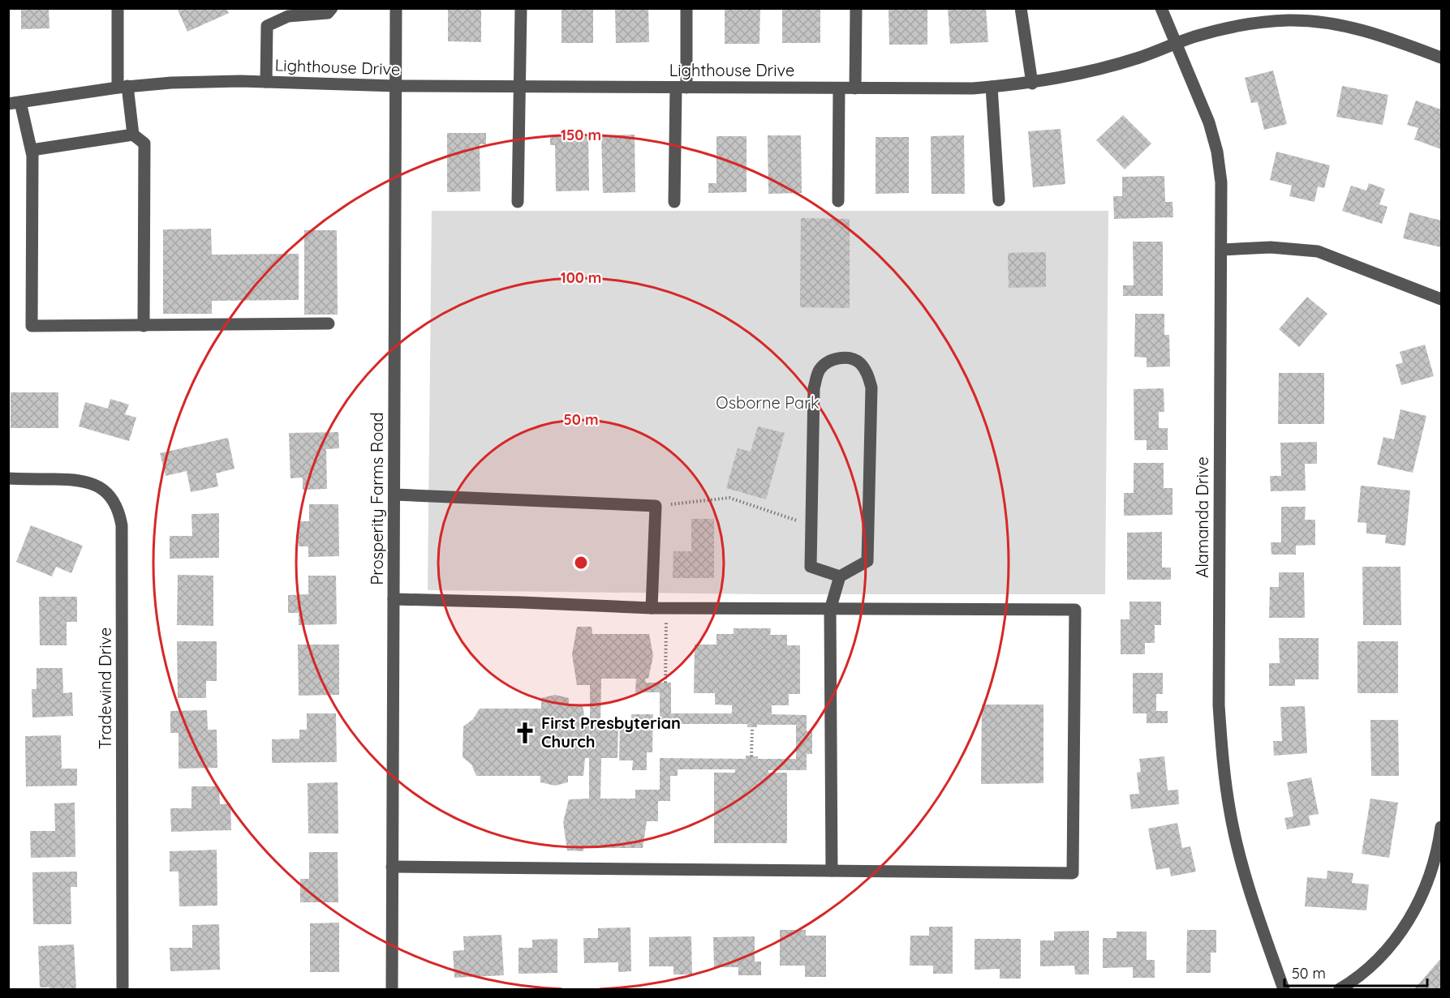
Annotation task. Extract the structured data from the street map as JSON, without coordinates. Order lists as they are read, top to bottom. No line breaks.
{"streets":{"street":["Lighthouse Drive","Prosperity Farms Road","Alamanda Drive","Tradewind Drive"]},"crossings":[["Lighthouse Drive","Prosperity Farms Road"],["Lighthouse Drive","Alamanda Drive"]],"parks":["Osborne Park"],"places":{"church":["First Presbyterian Church"]},"scale_bar":"50 m","rings":["150 m","100 m","50 m"]}
